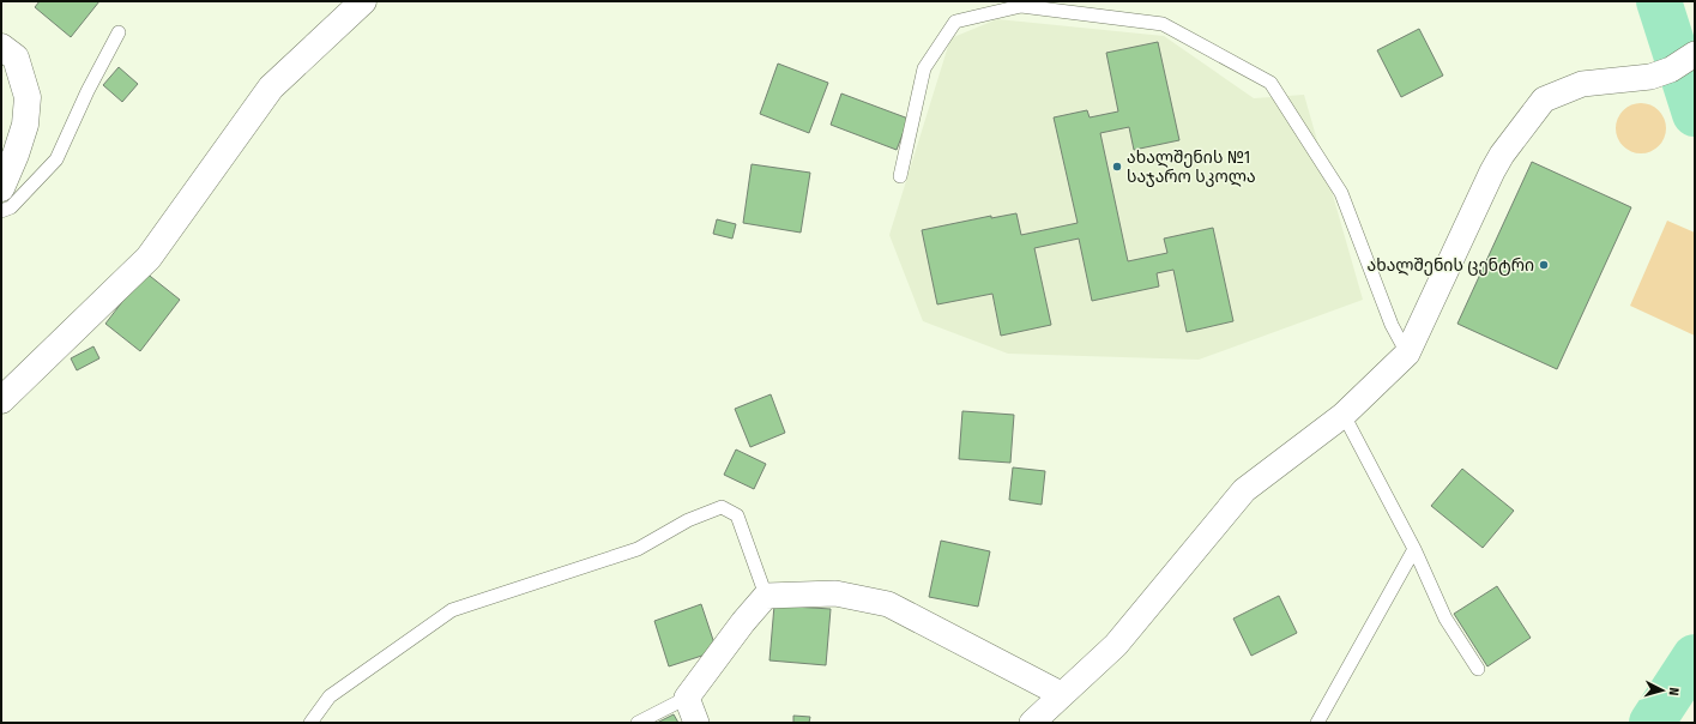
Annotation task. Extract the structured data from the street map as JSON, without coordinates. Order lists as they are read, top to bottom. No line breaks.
{"places":["ახალშენის №1 საჯარო სკოლა","ახალშენის ცენტრი"],"north":"right"}
